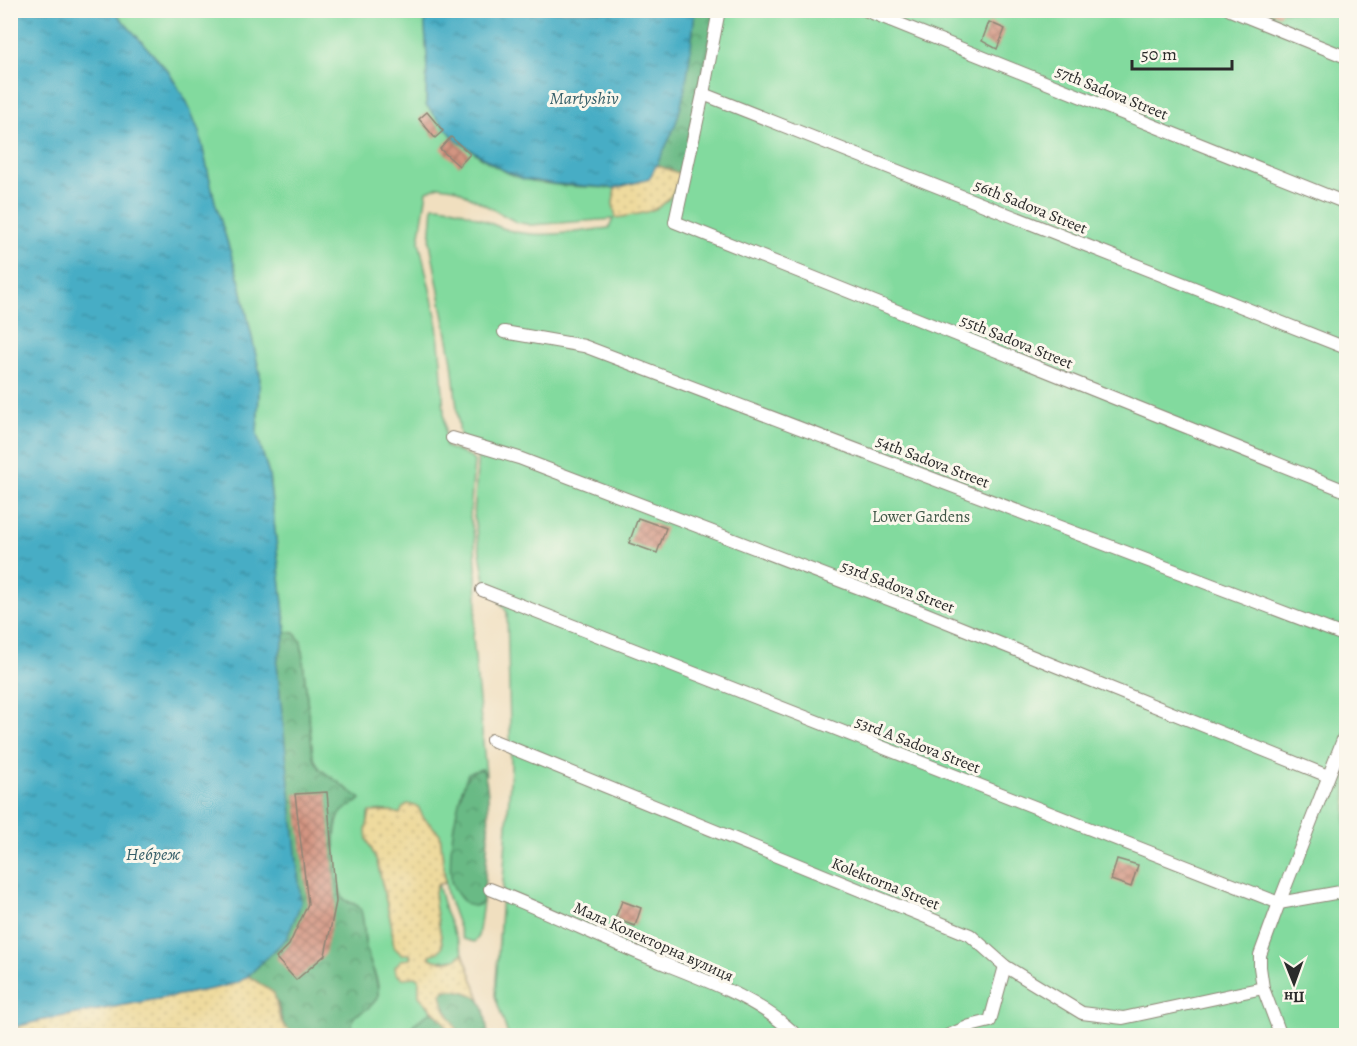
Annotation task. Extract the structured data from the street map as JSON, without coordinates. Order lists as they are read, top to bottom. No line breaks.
{"streets":{"street":["57th Sadova Street","56th Sadova Street","55th Sadova Street","54th Sadova Street","53rd Sadova Street","53rd A Sadova Street","Kolektorna Street","Мала Колекторна вулиця"]},"crossings":[["56th Sadova Street","55th Sadova Street"]],"water":["Martyshiv","Небреж"],"parks":["Lower Gardens"],"scale_bar":"50 m","north":"bottom"}
